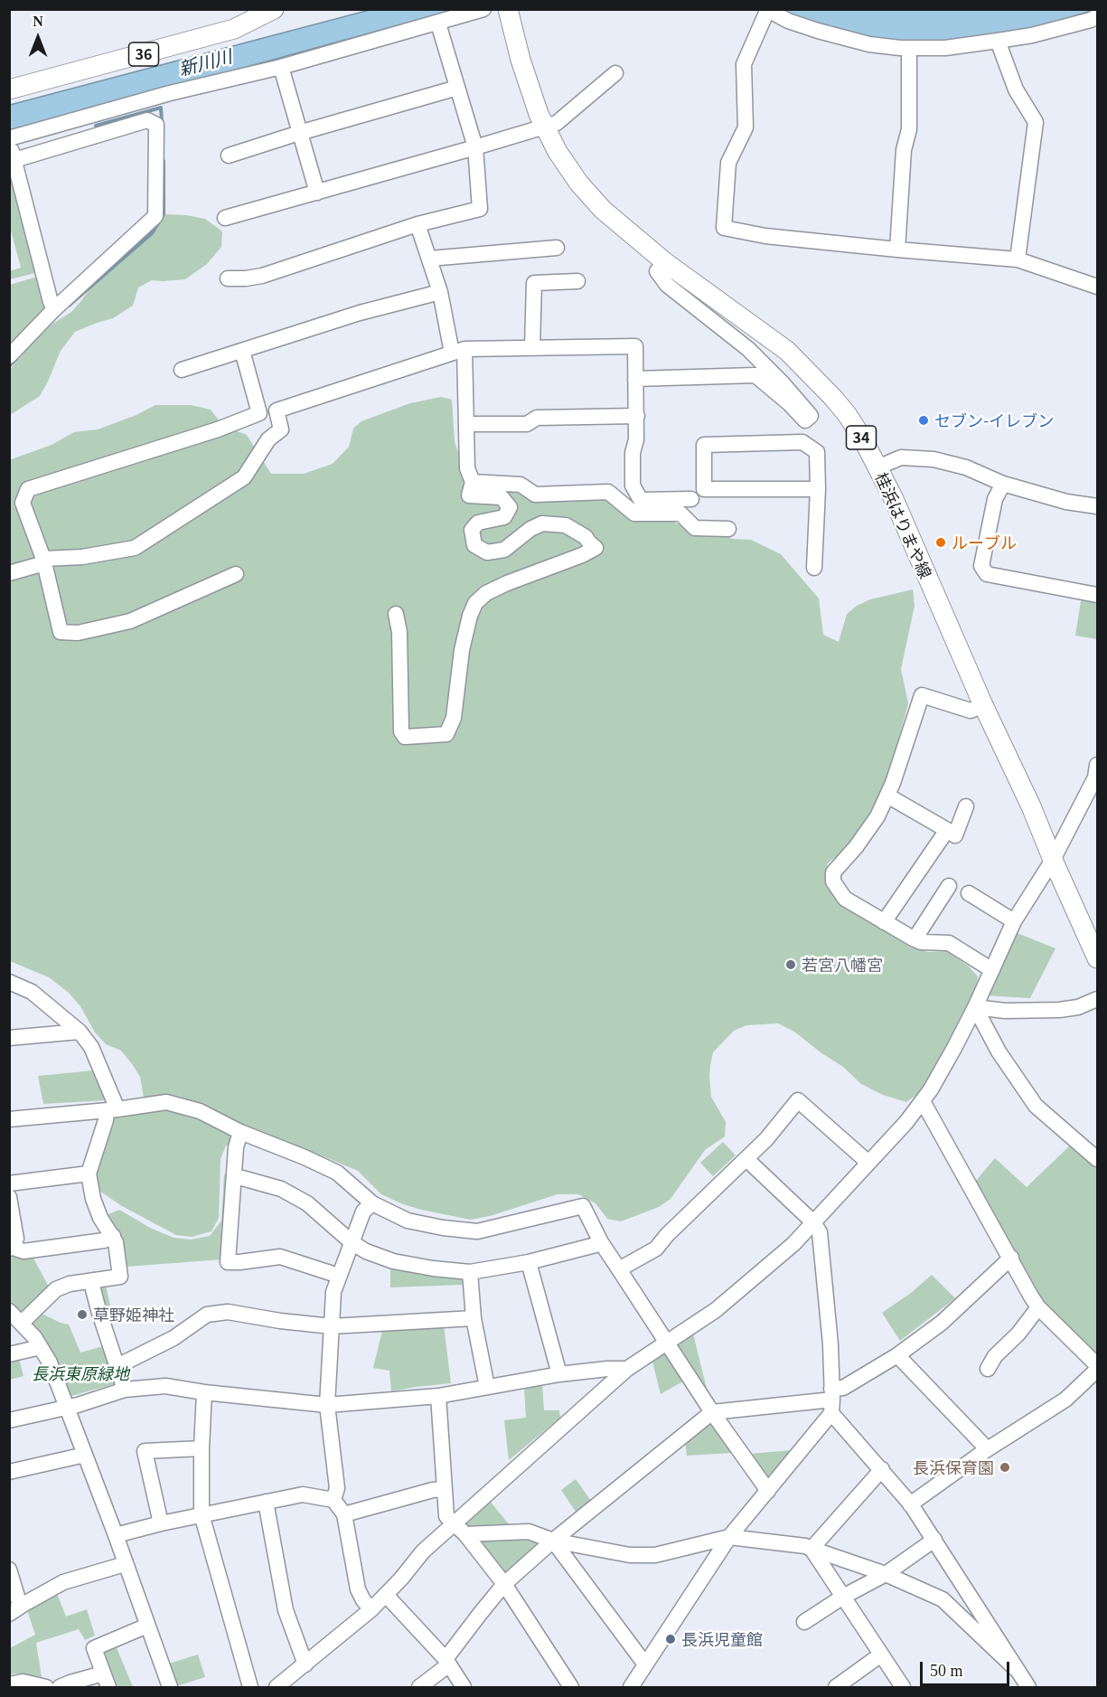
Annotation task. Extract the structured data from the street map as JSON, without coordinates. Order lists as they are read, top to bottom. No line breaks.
{"streets":{"main road":["36","34","桂浜はりまや線"]},"water":["新川川"],"parks":["長浜東原緑地"],"places":["セブン-イレブン","ルーブル","若宮八幡宮","草野姫神社","長浜保育園","長浜児童館"],"scale_bar":"50 m","north":"top"}
